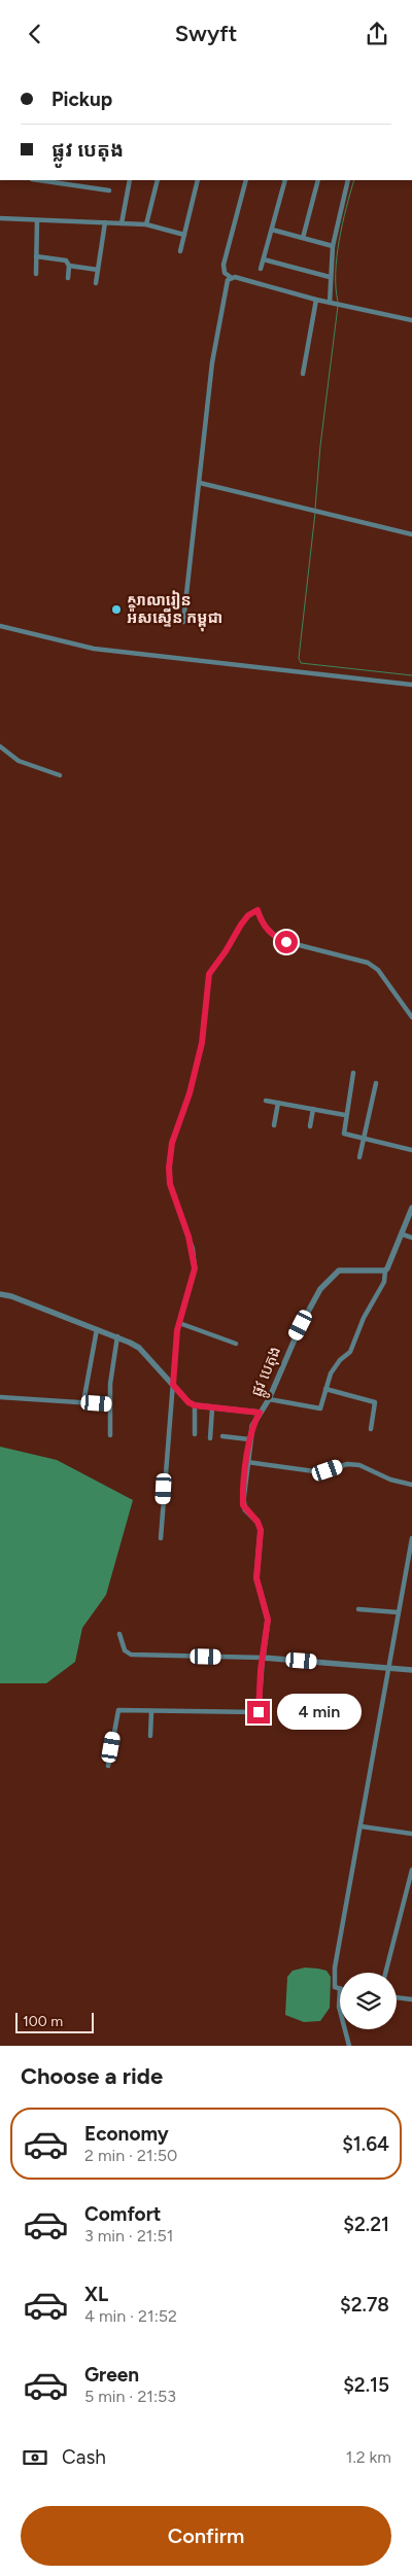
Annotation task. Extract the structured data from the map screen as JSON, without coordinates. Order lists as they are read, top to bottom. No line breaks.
{"streets":{"street":["ផ្លូវ បេតុង"]},"places":["សាលារៀន អ៉ិសស្ទើន កម្ពុជា"],"scale_bar":"100 m","page":{"header":"Swyft","banner":["Pickup","ផ្លូវ បេតុង"],"bubble":"4 min","scale":"100 m","heading":"Choose a ride","list":[{"name":"Economy","note":"2 min · 21:50","value":"$1.64"},{"name":"Comfort","note":"3 min · 21:51","value":"$2.21"},{"name":"XL","note":"4 min · 21:52","value":"$2.78"},{"name":"Green","note":"5 min · 21:53","value":"$2.15"}],"pay":["Cash","1.2 km"],"buttons":"Confirm"}}
